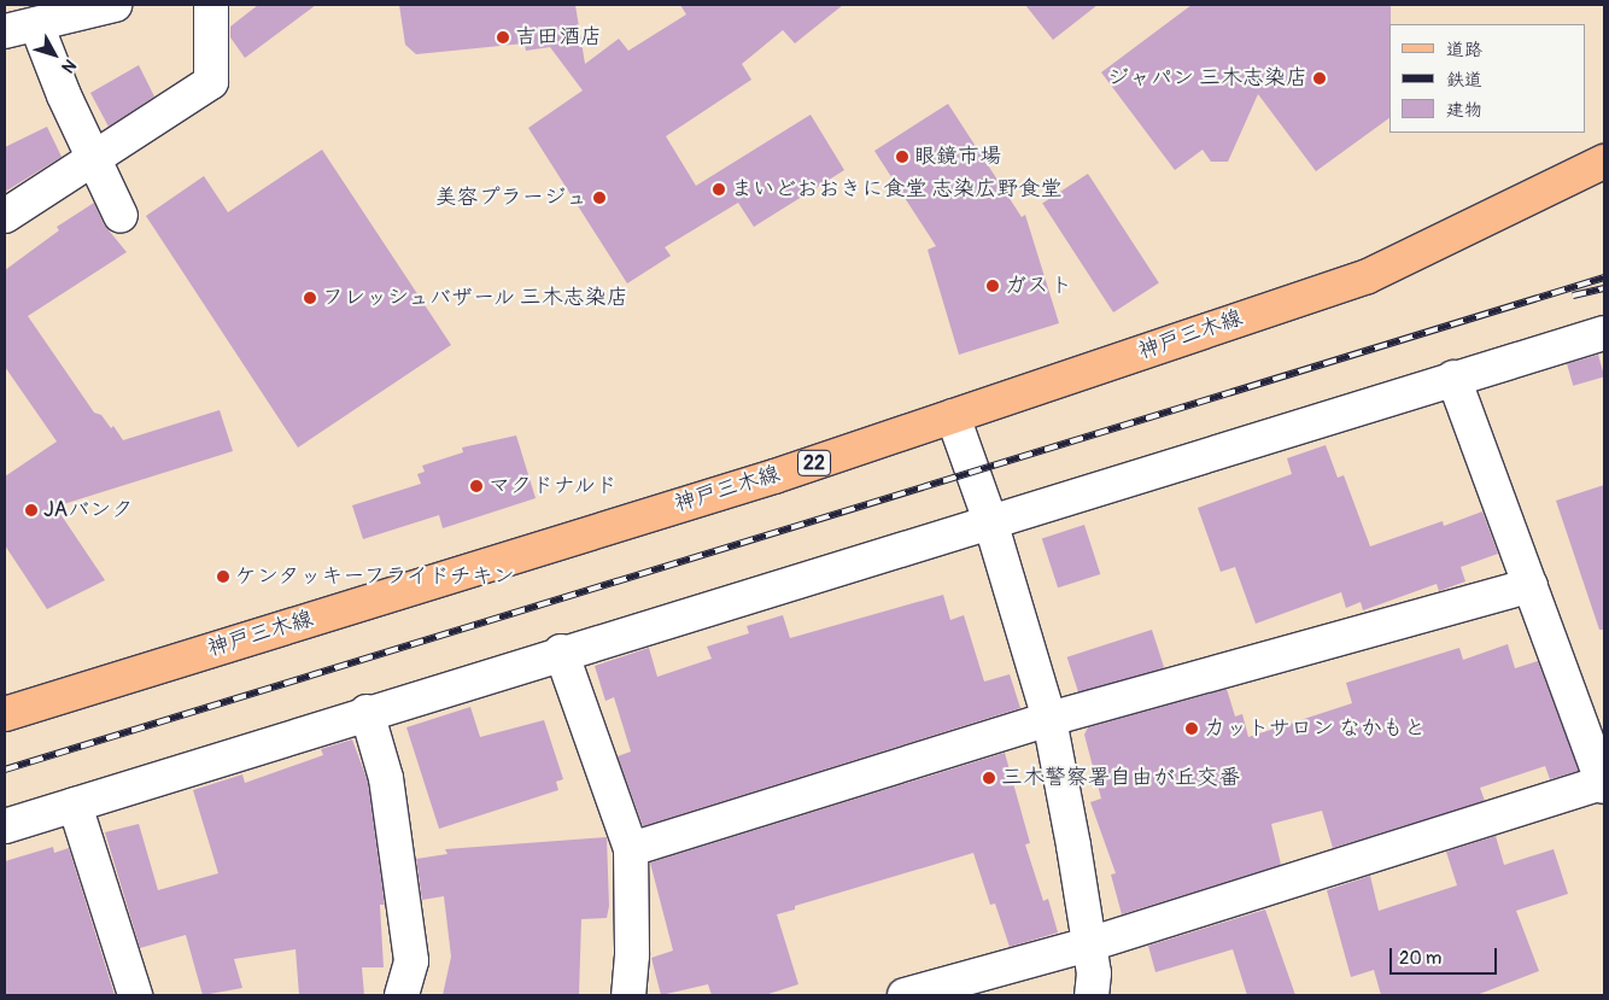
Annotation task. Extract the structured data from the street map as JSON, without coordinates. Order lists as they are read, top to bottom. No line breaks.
{"streets":{"main road":["神戸三木線","22"]},"places":["吉田酒店","ジャパン 三木志染店","眼鏡市場","まいどおおきに食堂 志染広野食堂","美容プラージュ","ガスト","フレッシュバザール 三木志染店","マクドナルド","JAバンク","ケンタッキーフライドチキン","カットサロン なかもと","三木警察署自由が丘交番"],"legend":["道路","鉄道","建物"],"scale_bar":"20 m","north":"bottom right"}
